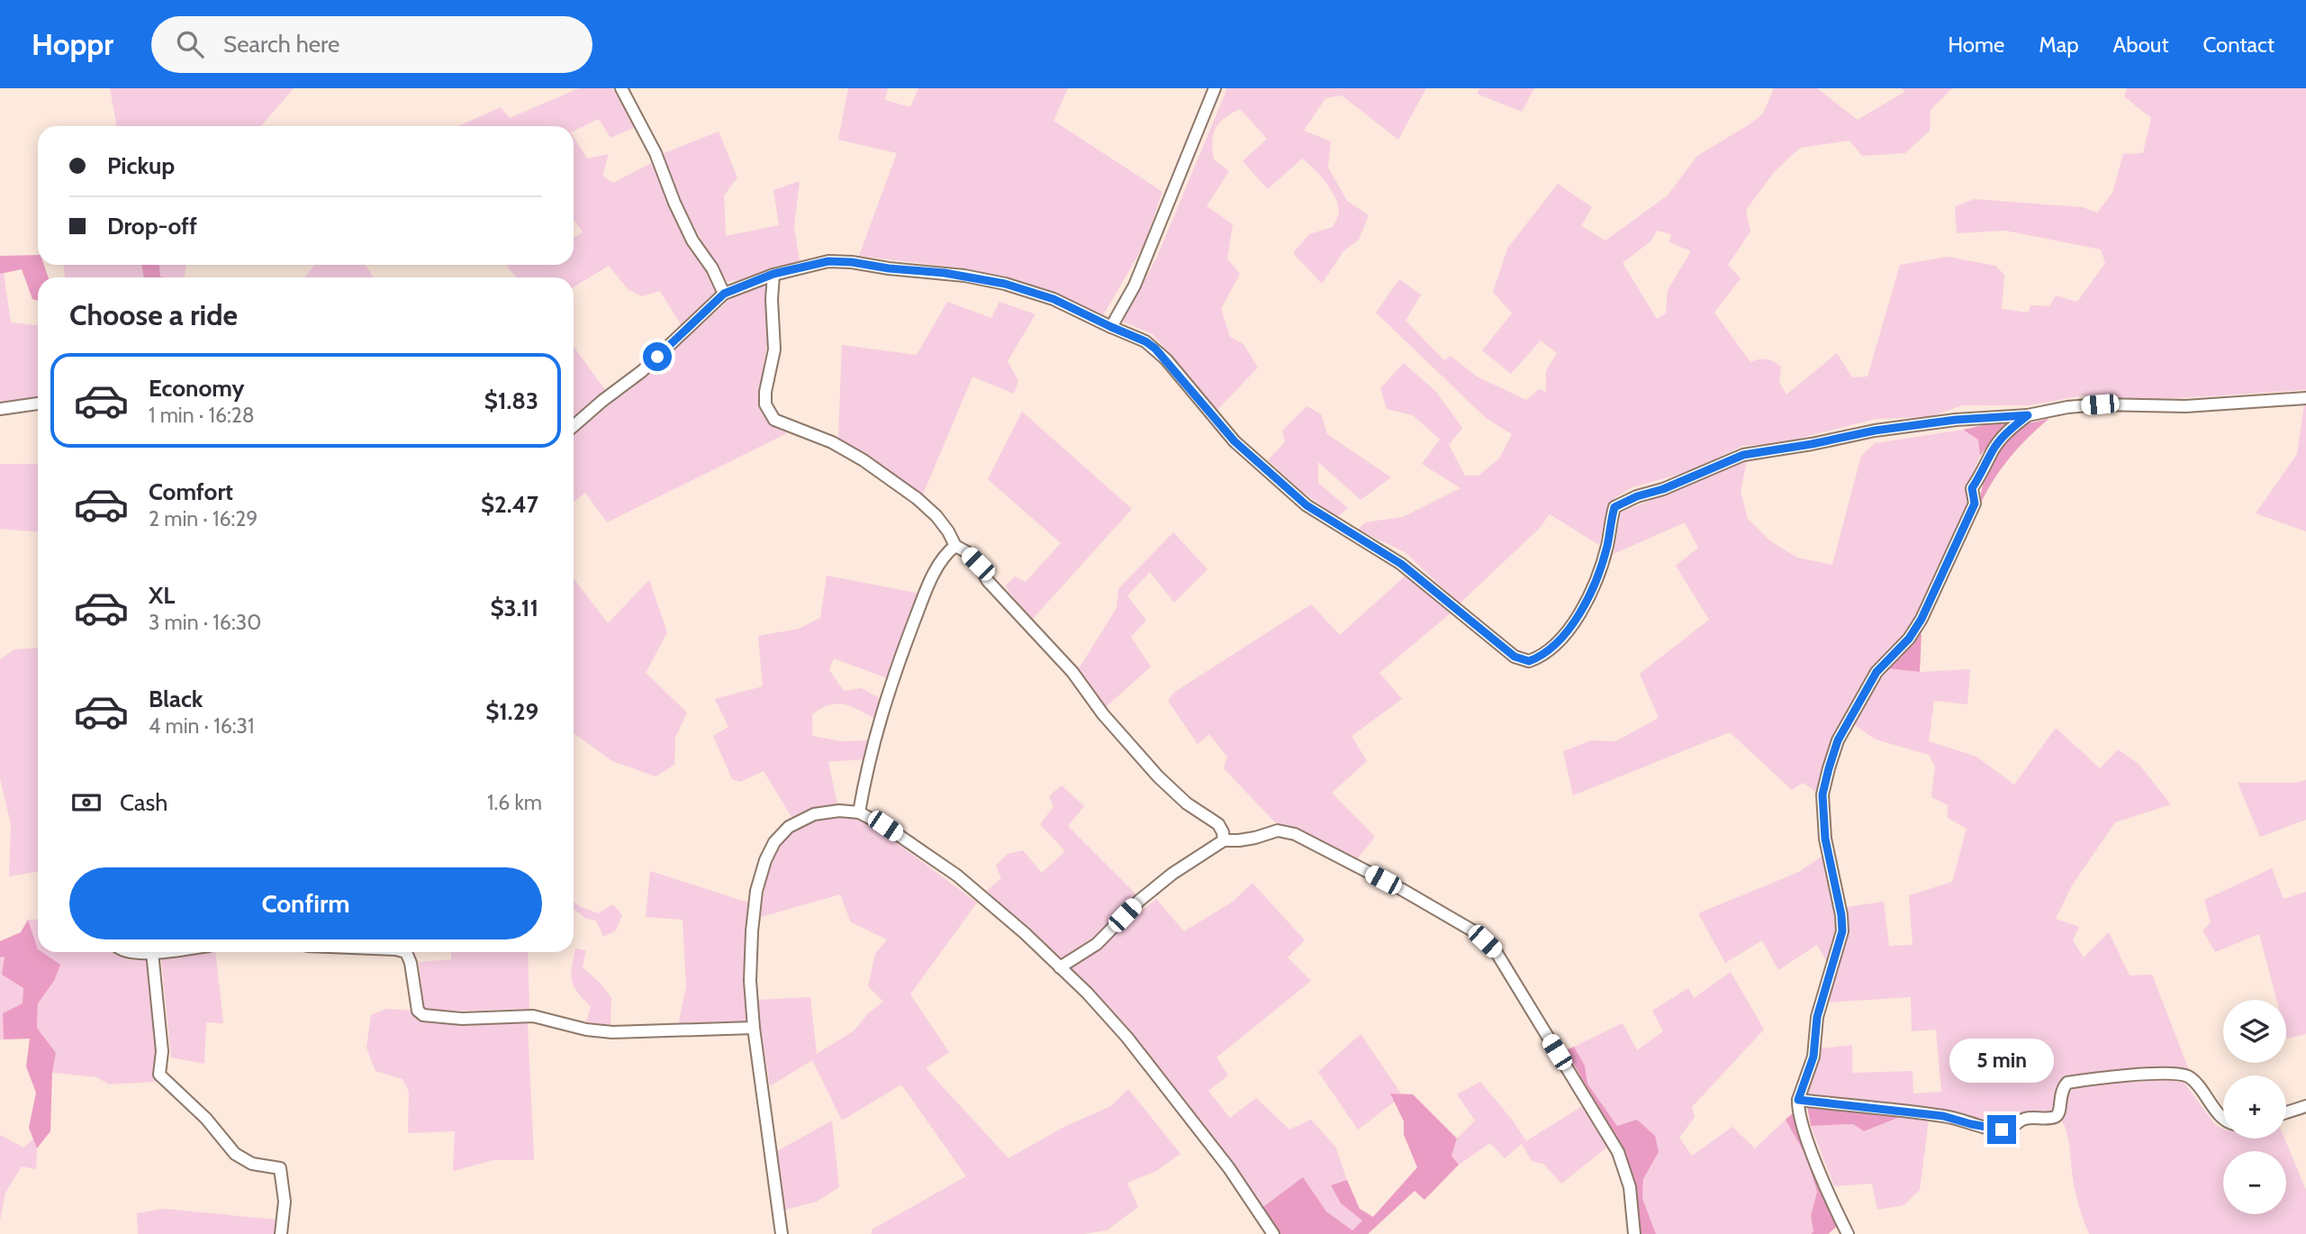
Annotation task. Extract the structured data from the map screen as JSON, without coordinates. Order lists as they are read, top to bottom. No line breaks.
{"page":{"header":"Hoppr","search":"Search here","nav":["Home","Map","About","Contact"],"banner":["Pickup","Drop-off"],"heading":"Choose a ride","list":[{"name":"Economy","note":"1 min · 16:28","value":"$1.83"},{"name":"Comfort","note":"2 min · 16:29","value":"$2.47"},{"name":"XL","note":"3 min · 16:30","value":"$3.11"},{"name":"Black","note":"4 min · 16:31","value":"$1.29"}],"pay":["Cash","1.6 km"],"buttons":"Confirm","map_buttons":["+","−"],"bubble":"5 min"}}
